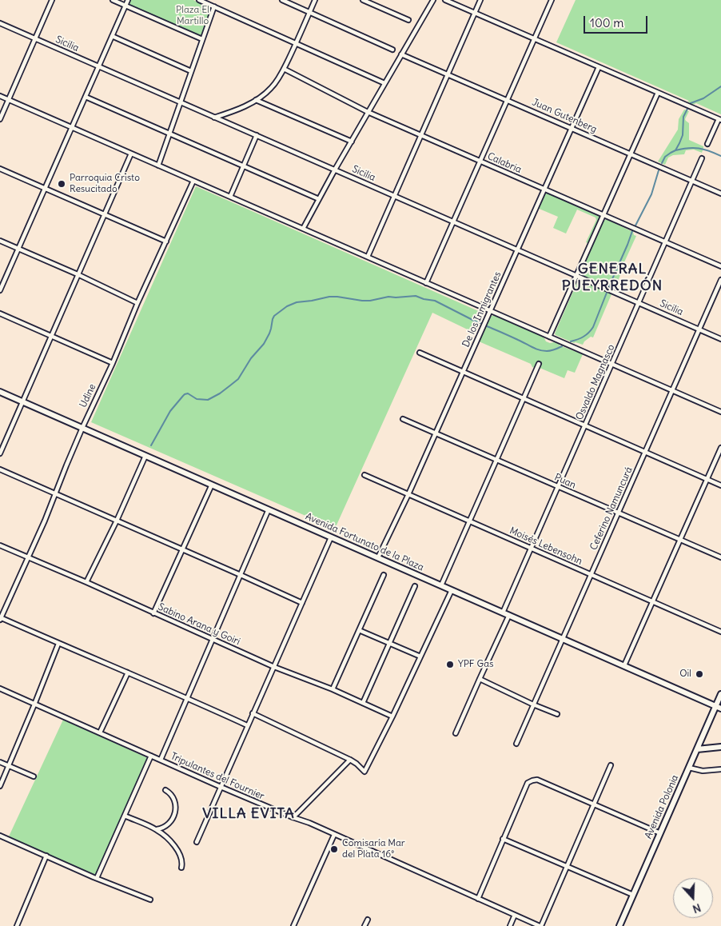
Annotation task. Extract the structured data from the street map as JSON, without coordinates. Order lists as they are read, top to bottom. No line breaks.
{"streets":{"main road":["Avenida Fortunato de la Plaza","Avenida Polonia"],"street":["Sicilia","Juan Gutenberg","Calabria","De los Inmigrantes","Osvaldo Magnasco","Udine","Puan","Ceferino Namuncurá","Moisés Lebensohn","Sabino Arana y Goiri","Tripulantes del Fournier"]},"crossings":[["Sicilia","De los Inmigrantes"],["Sicilia","Osvaldo Magnasco"],["Sicilia","Ceferino Namuncurá"],["Juan Gutenberg","De los Inmigrantes"],["Juan Gutenberg","Osvaldo Magnasco"],["Calabria","De los Inmigrantes"],["Calabria","Osvaldo Magnasco"],["De los Inmigrantes","Puan"],["De los Inmigrantes","Avenida Fortunato de la Plaza"],["De los Inmigrantes","Moisés Lebensohn"],["Osvaldo Magnasco","Puan"],["Osvaldo Magnasco","Avenida Fortunato de la Plaza"],["Osvaldo Magnasco","Moisés Lebensohn"],["Udine","Avenida Fortunato de la Plaza"],["Udine","Sabino Arana y Goiri"],["Puan","Ceferino Namuncurá"],["Ceferino Namuncurá","Avenida Fortunato de la Plaza"],["Ceferino Namuncurá","Moisés Lebensohn"],["Avenida Fortunato de la Plaza","Avenida Polonia"]],"districts":["GENERAL PUEYRREDÓN","VILLA EVITA"],"parks":["Plaza El Martillo"],"places":["Parroquia Cristo Resucitado","YPF Gas","Oil","Comisaría Mar del Plata 16°"],"scale_bar":"100 m","north":"bottom"}
